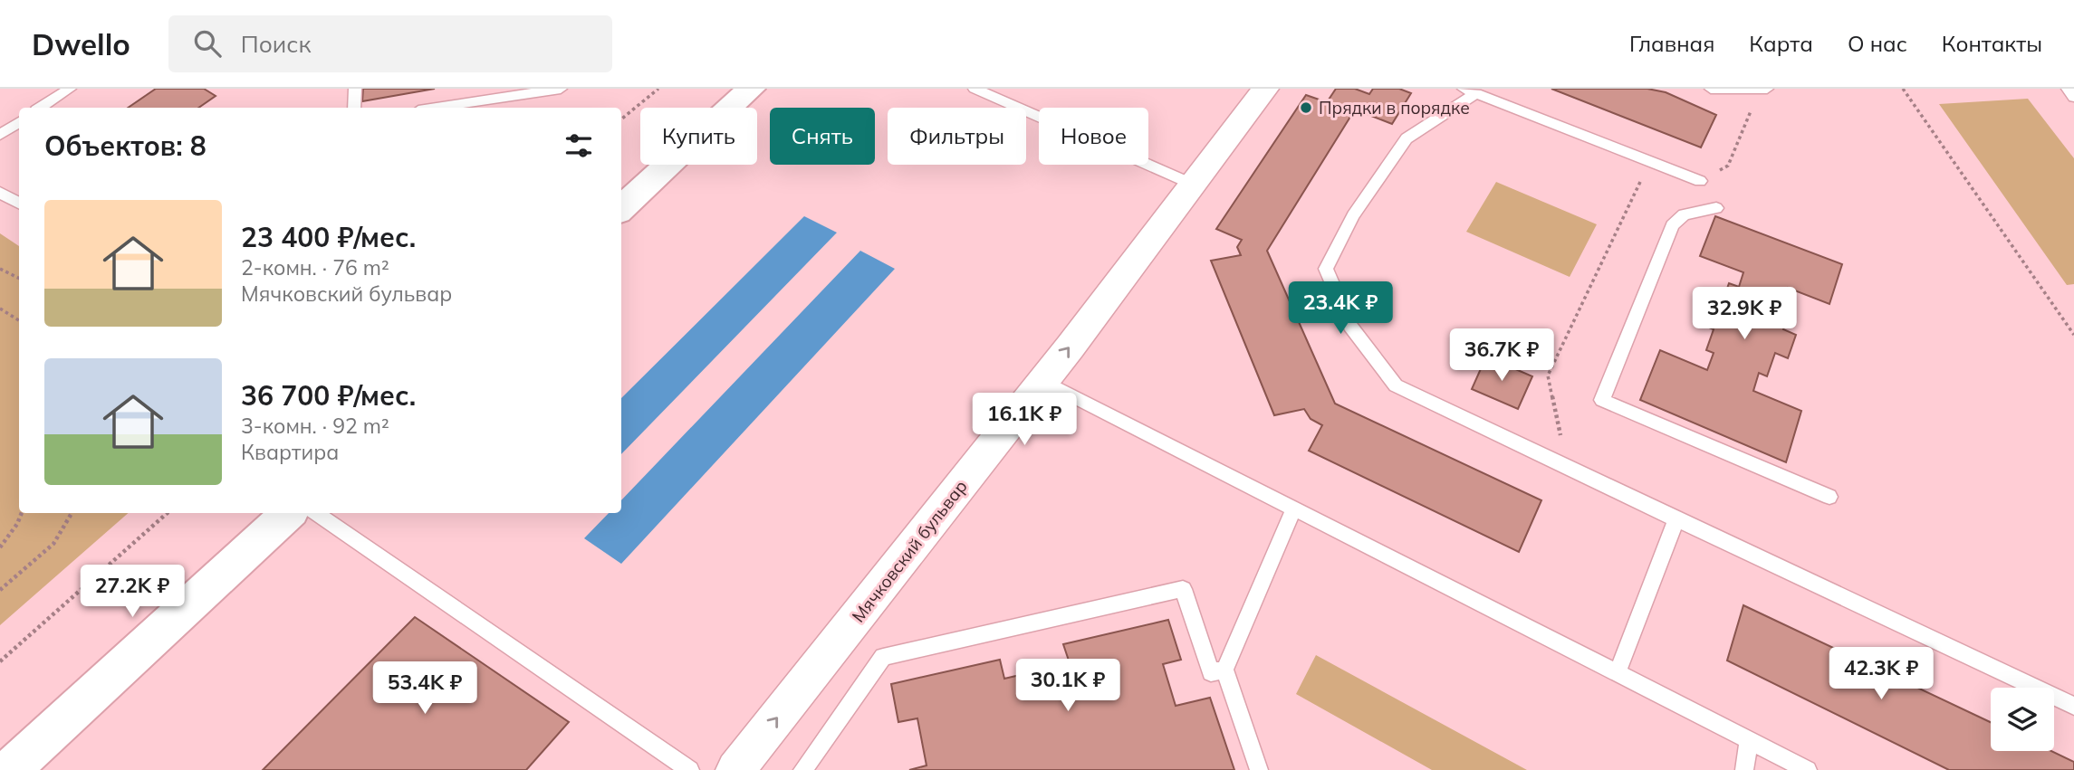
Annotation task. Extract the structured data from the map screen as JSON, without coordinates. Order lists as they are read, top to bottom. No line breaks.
{"streets":{"street":["Мячковский бульвар"]},"one_way":["Мячковский бульвар"],"places":["Прядки в порядке"],"page":{"header":"Dwello","search":"Поиск","nav":["Главная","Карта","О нас","Контакты"],"chip":["Купить","Снять","Фильтры","Новое"],"heading":"Объектов: 8","list":[{"name":"23 400 ₽/мес.","note":"2-комн. · 76 m² · Мячковский бульвар"},{"name":"36 700 ₽/мес.","note":"3-комн. · 92 m² · Квартира"}],"price":["23.4K ₽","32.9K ₽","36.7K ₽","16.1K ₽","27.2K ₽","42.3K ₽","30.1K ₽","53.4K ₽"]}}
